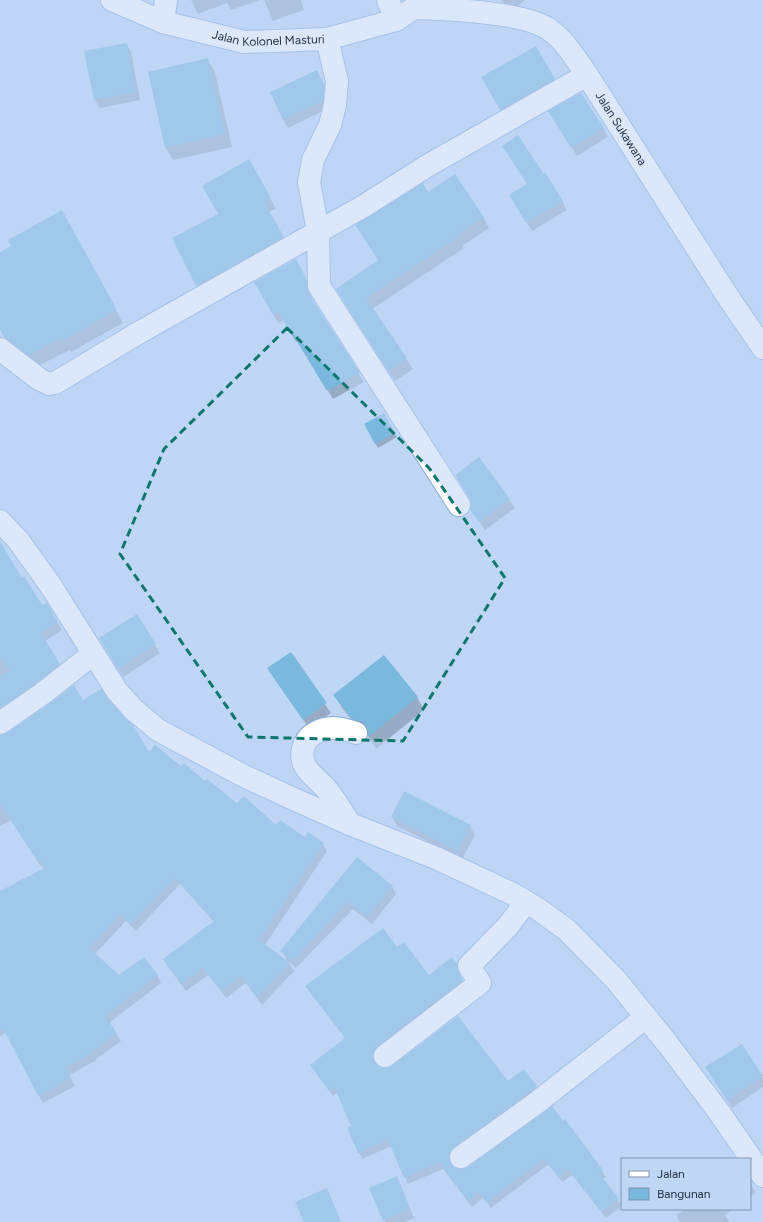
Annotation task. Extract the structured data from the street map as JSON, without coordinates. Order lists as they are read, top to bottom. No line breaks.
{"streets":{"street":["Jalan Kolonel Masturi","Jalan Sukawana"]},"crossings":[["Jalan Kolonel Masturi","Jalan Sukawana"]],"legend":["Jalan","Bangunan"]}
